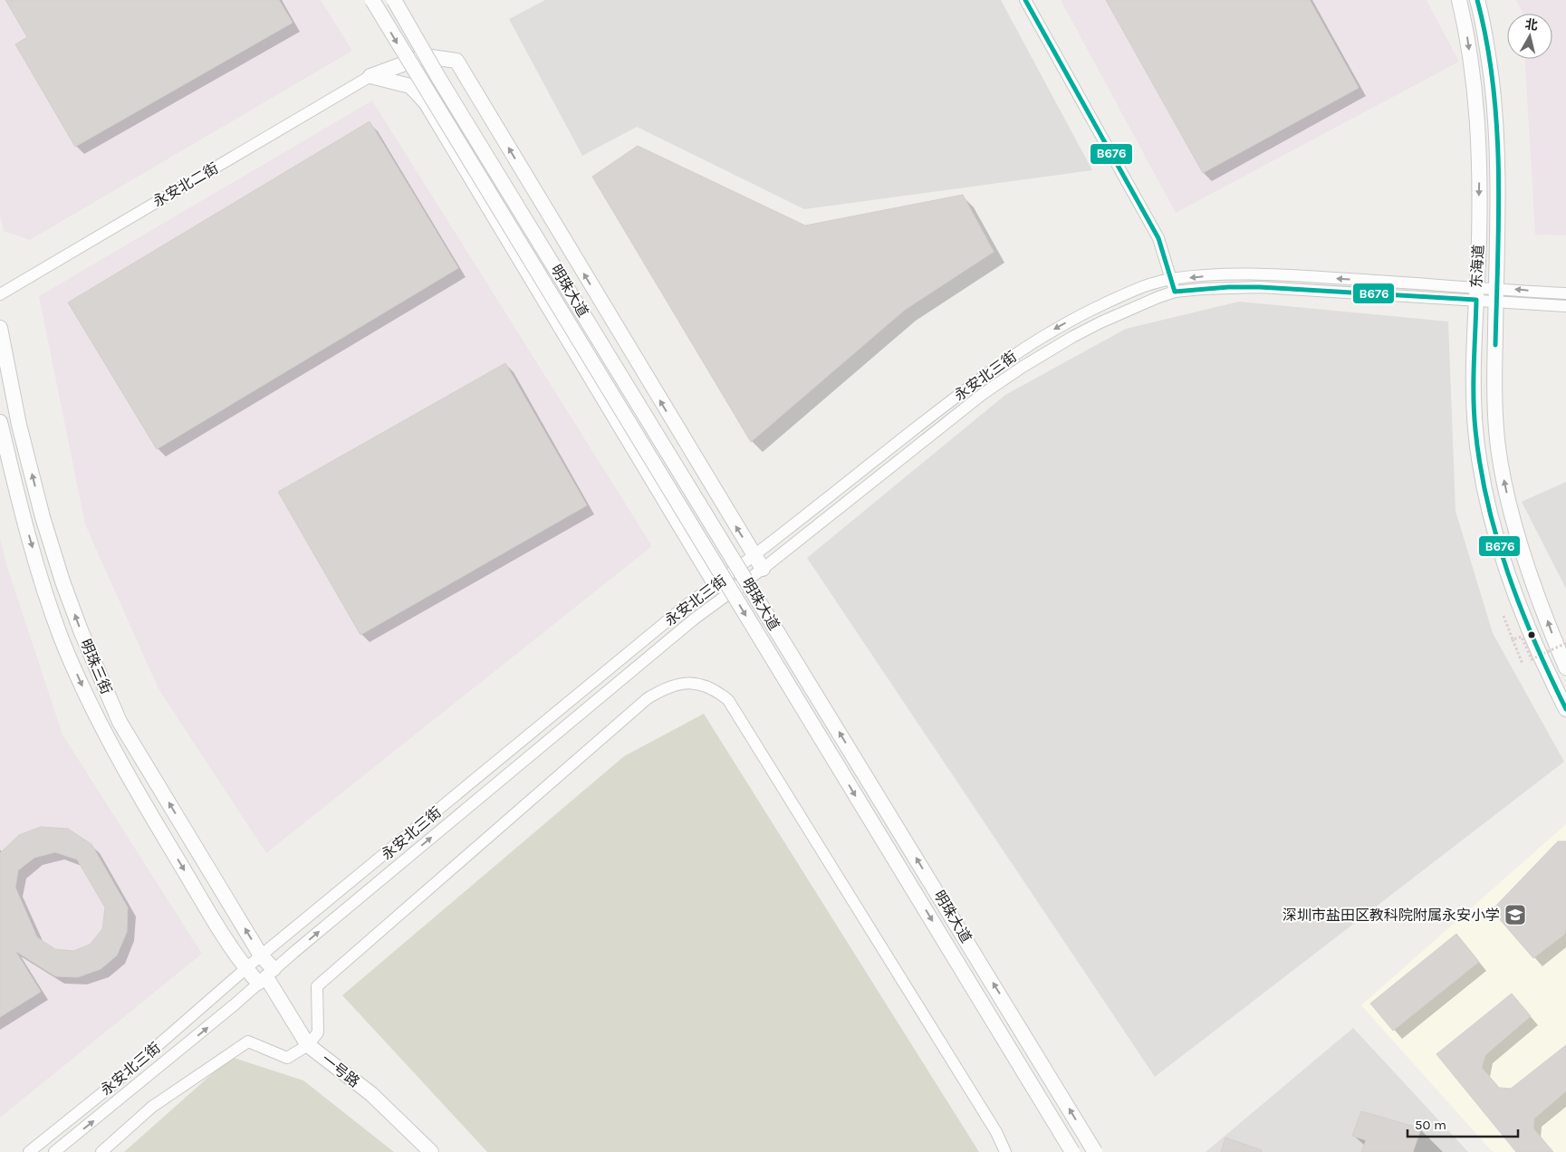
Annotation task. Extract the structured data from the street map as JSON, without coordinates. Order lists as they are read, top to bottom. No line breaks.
{"streets":{"street":["永安北二街","东海道","明珠大道","永安北三街","明珠三街","一号路"]},"crossings":[["永安北二街","明珠大道"],["东海道","永安北三街"],["明珠大道","永安北三街"],["永安北三街","明珠三街"],["永安北三街","一号路"],["明珠三街","一号路"]],"places":{"school or university":["深圳市盐田区教科院附属永安小学"]},"lines":["transit line B676"],"scale_bar":"50 m","north":"top"}
